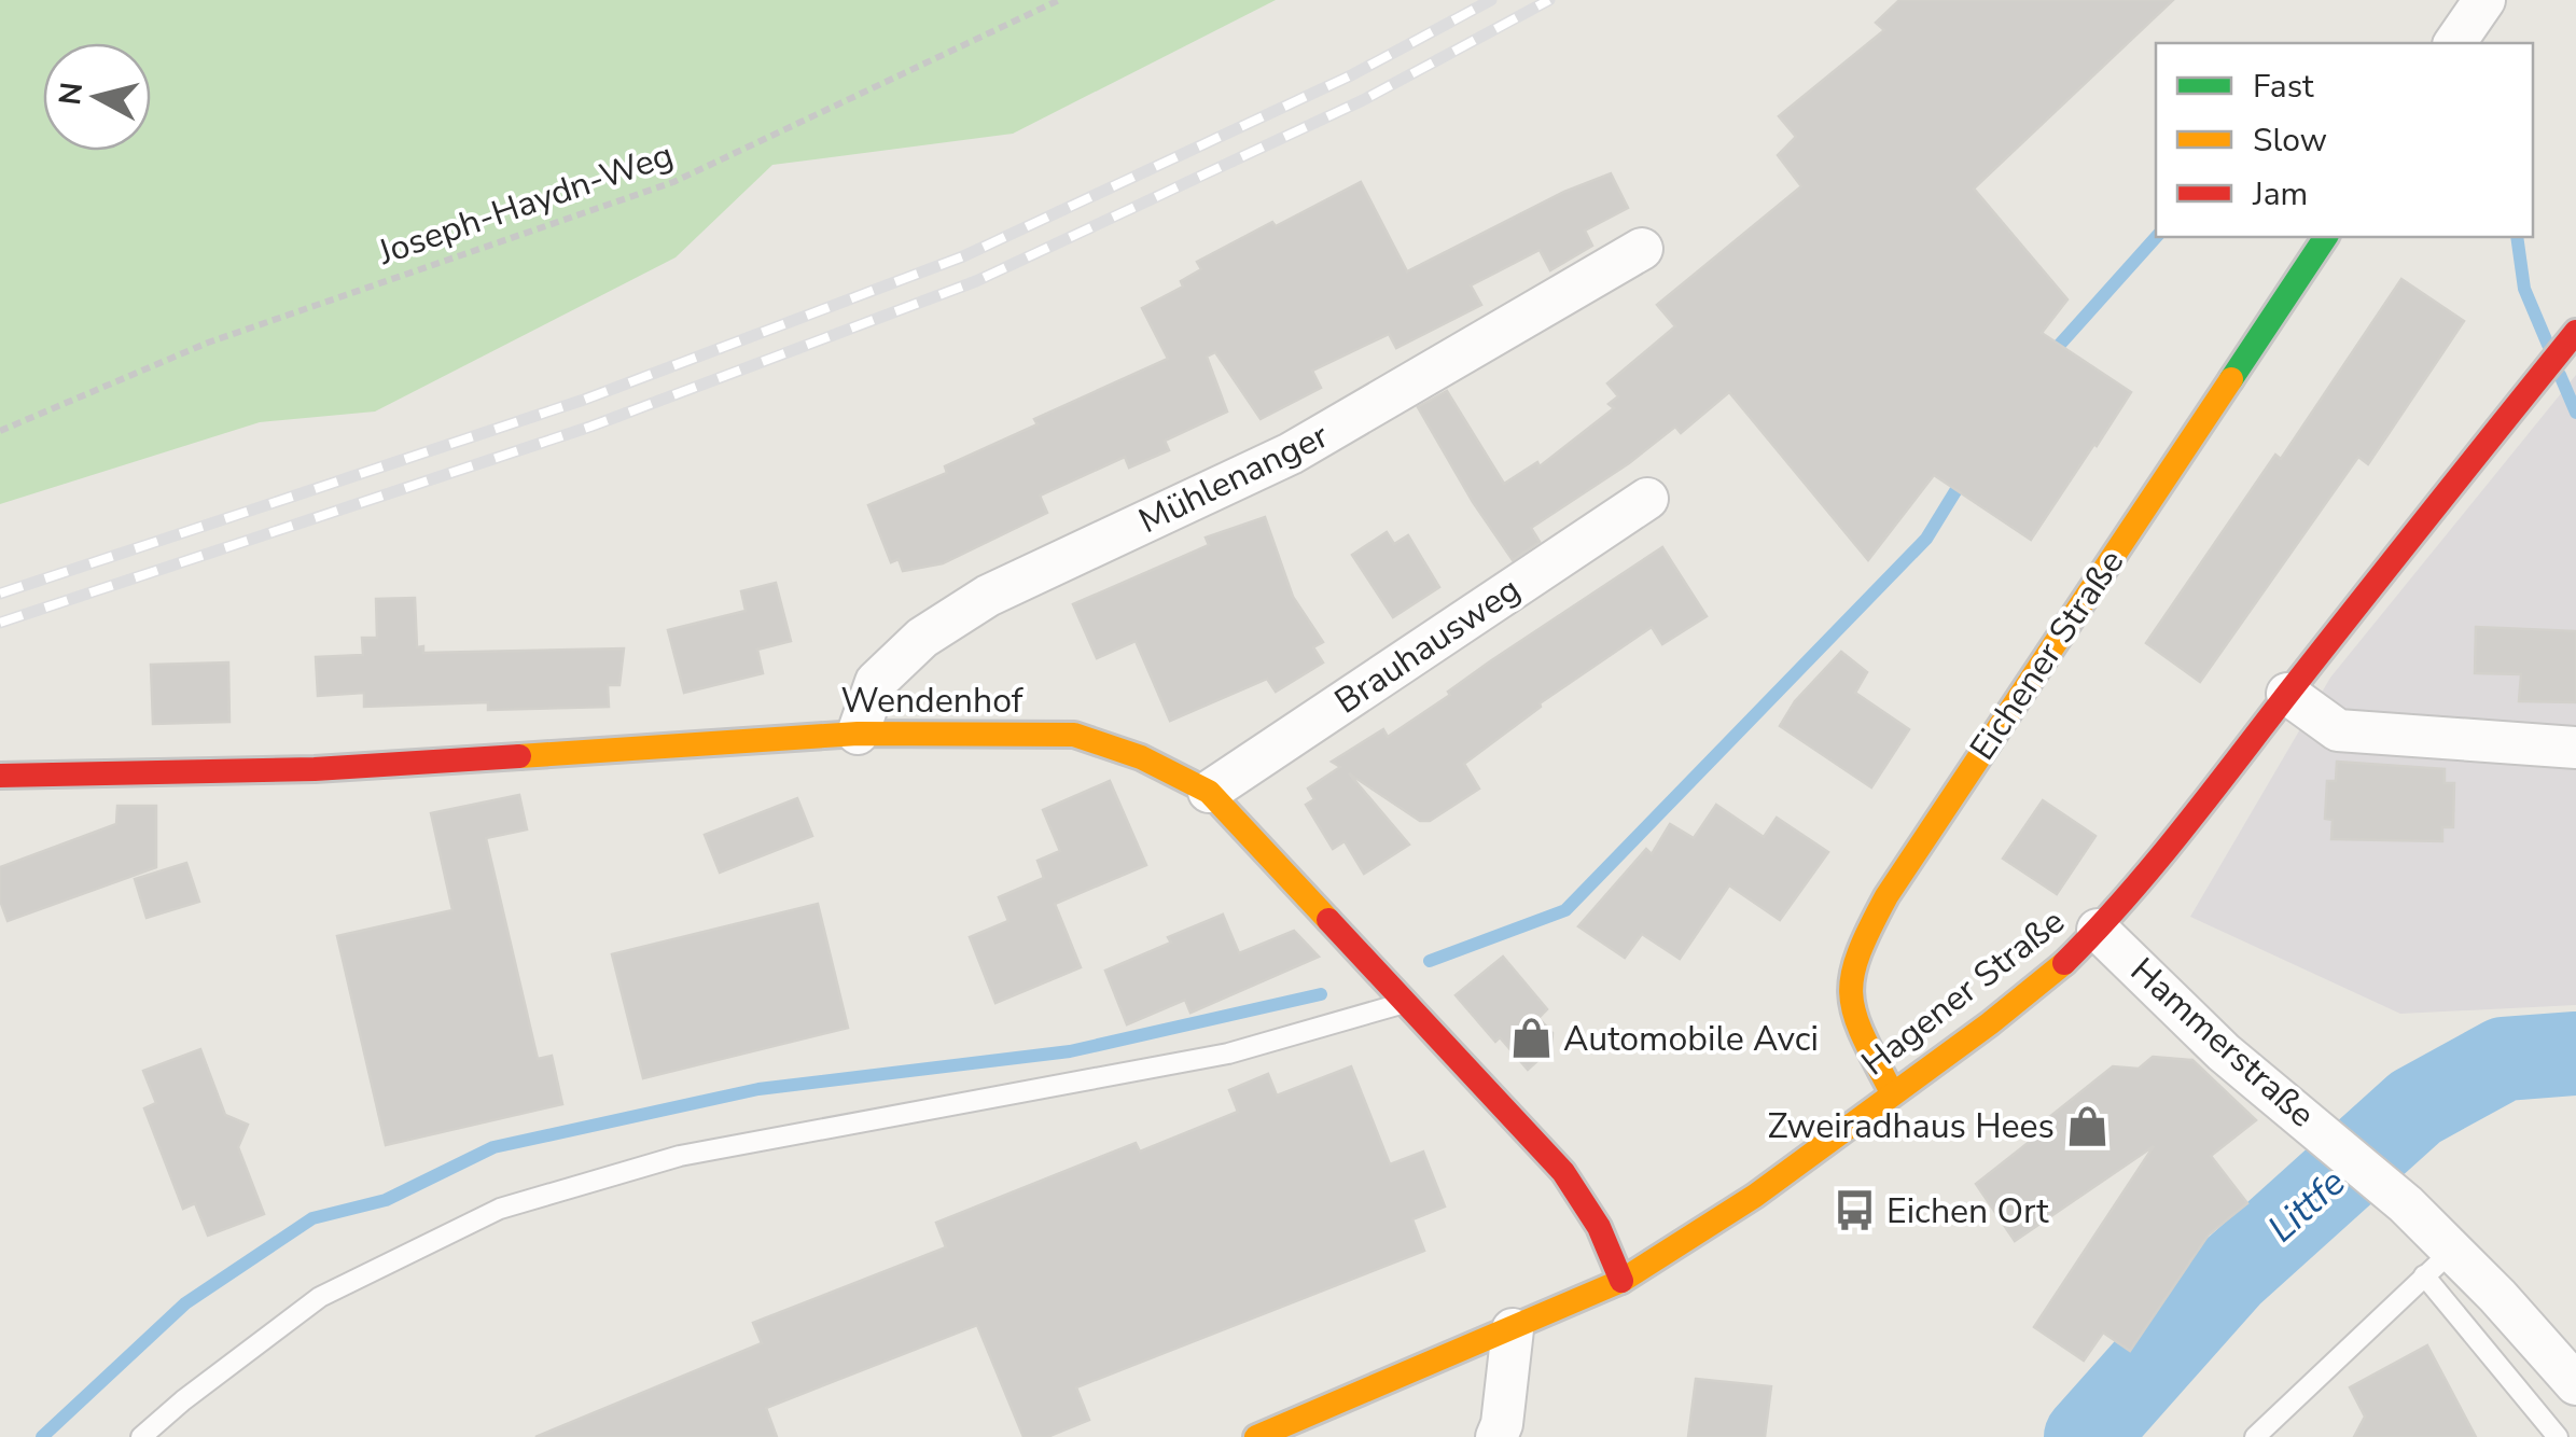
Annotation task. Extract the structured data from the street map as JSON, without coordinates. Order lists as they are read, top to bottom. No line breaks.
{"streets":{"street":["Mühlenanger","Brauhausweg","Eichener Straße","Wendenhof","Hagener Straße","Hammerstraße"],"path":["Joseph-Haydn-Weg"]},"crossings":[["Mühlenanger","Wendenhof"],["Brauhausweg","Wendenhof"],["Eichener Straße","Hagener Straße"],["Wendenhof","Hagener Straße"],["Hagener Straße","Hammerstraße"]],"water":["Littfe"],"places":{"shop":["Automobile Avci","Zweiradhaus Hees"],"bus stop":["Eichen Ort"]},"legend":["Fast","Slow","Jam"],"north":"left"}
